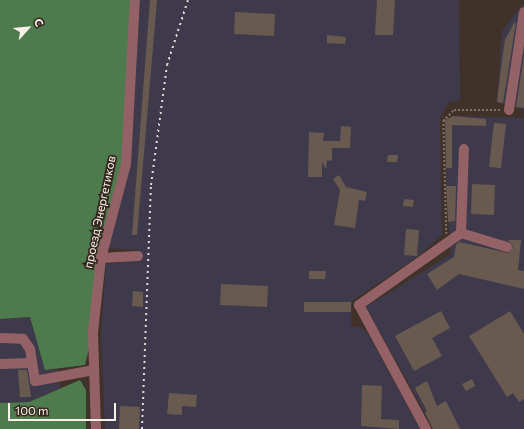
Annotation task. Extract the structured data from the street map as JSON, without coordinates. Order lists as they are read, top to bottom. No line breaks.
{"streets":{"street":["проезд Энергетиков"]},"scale_bar":"100 m","north":"top right"}
